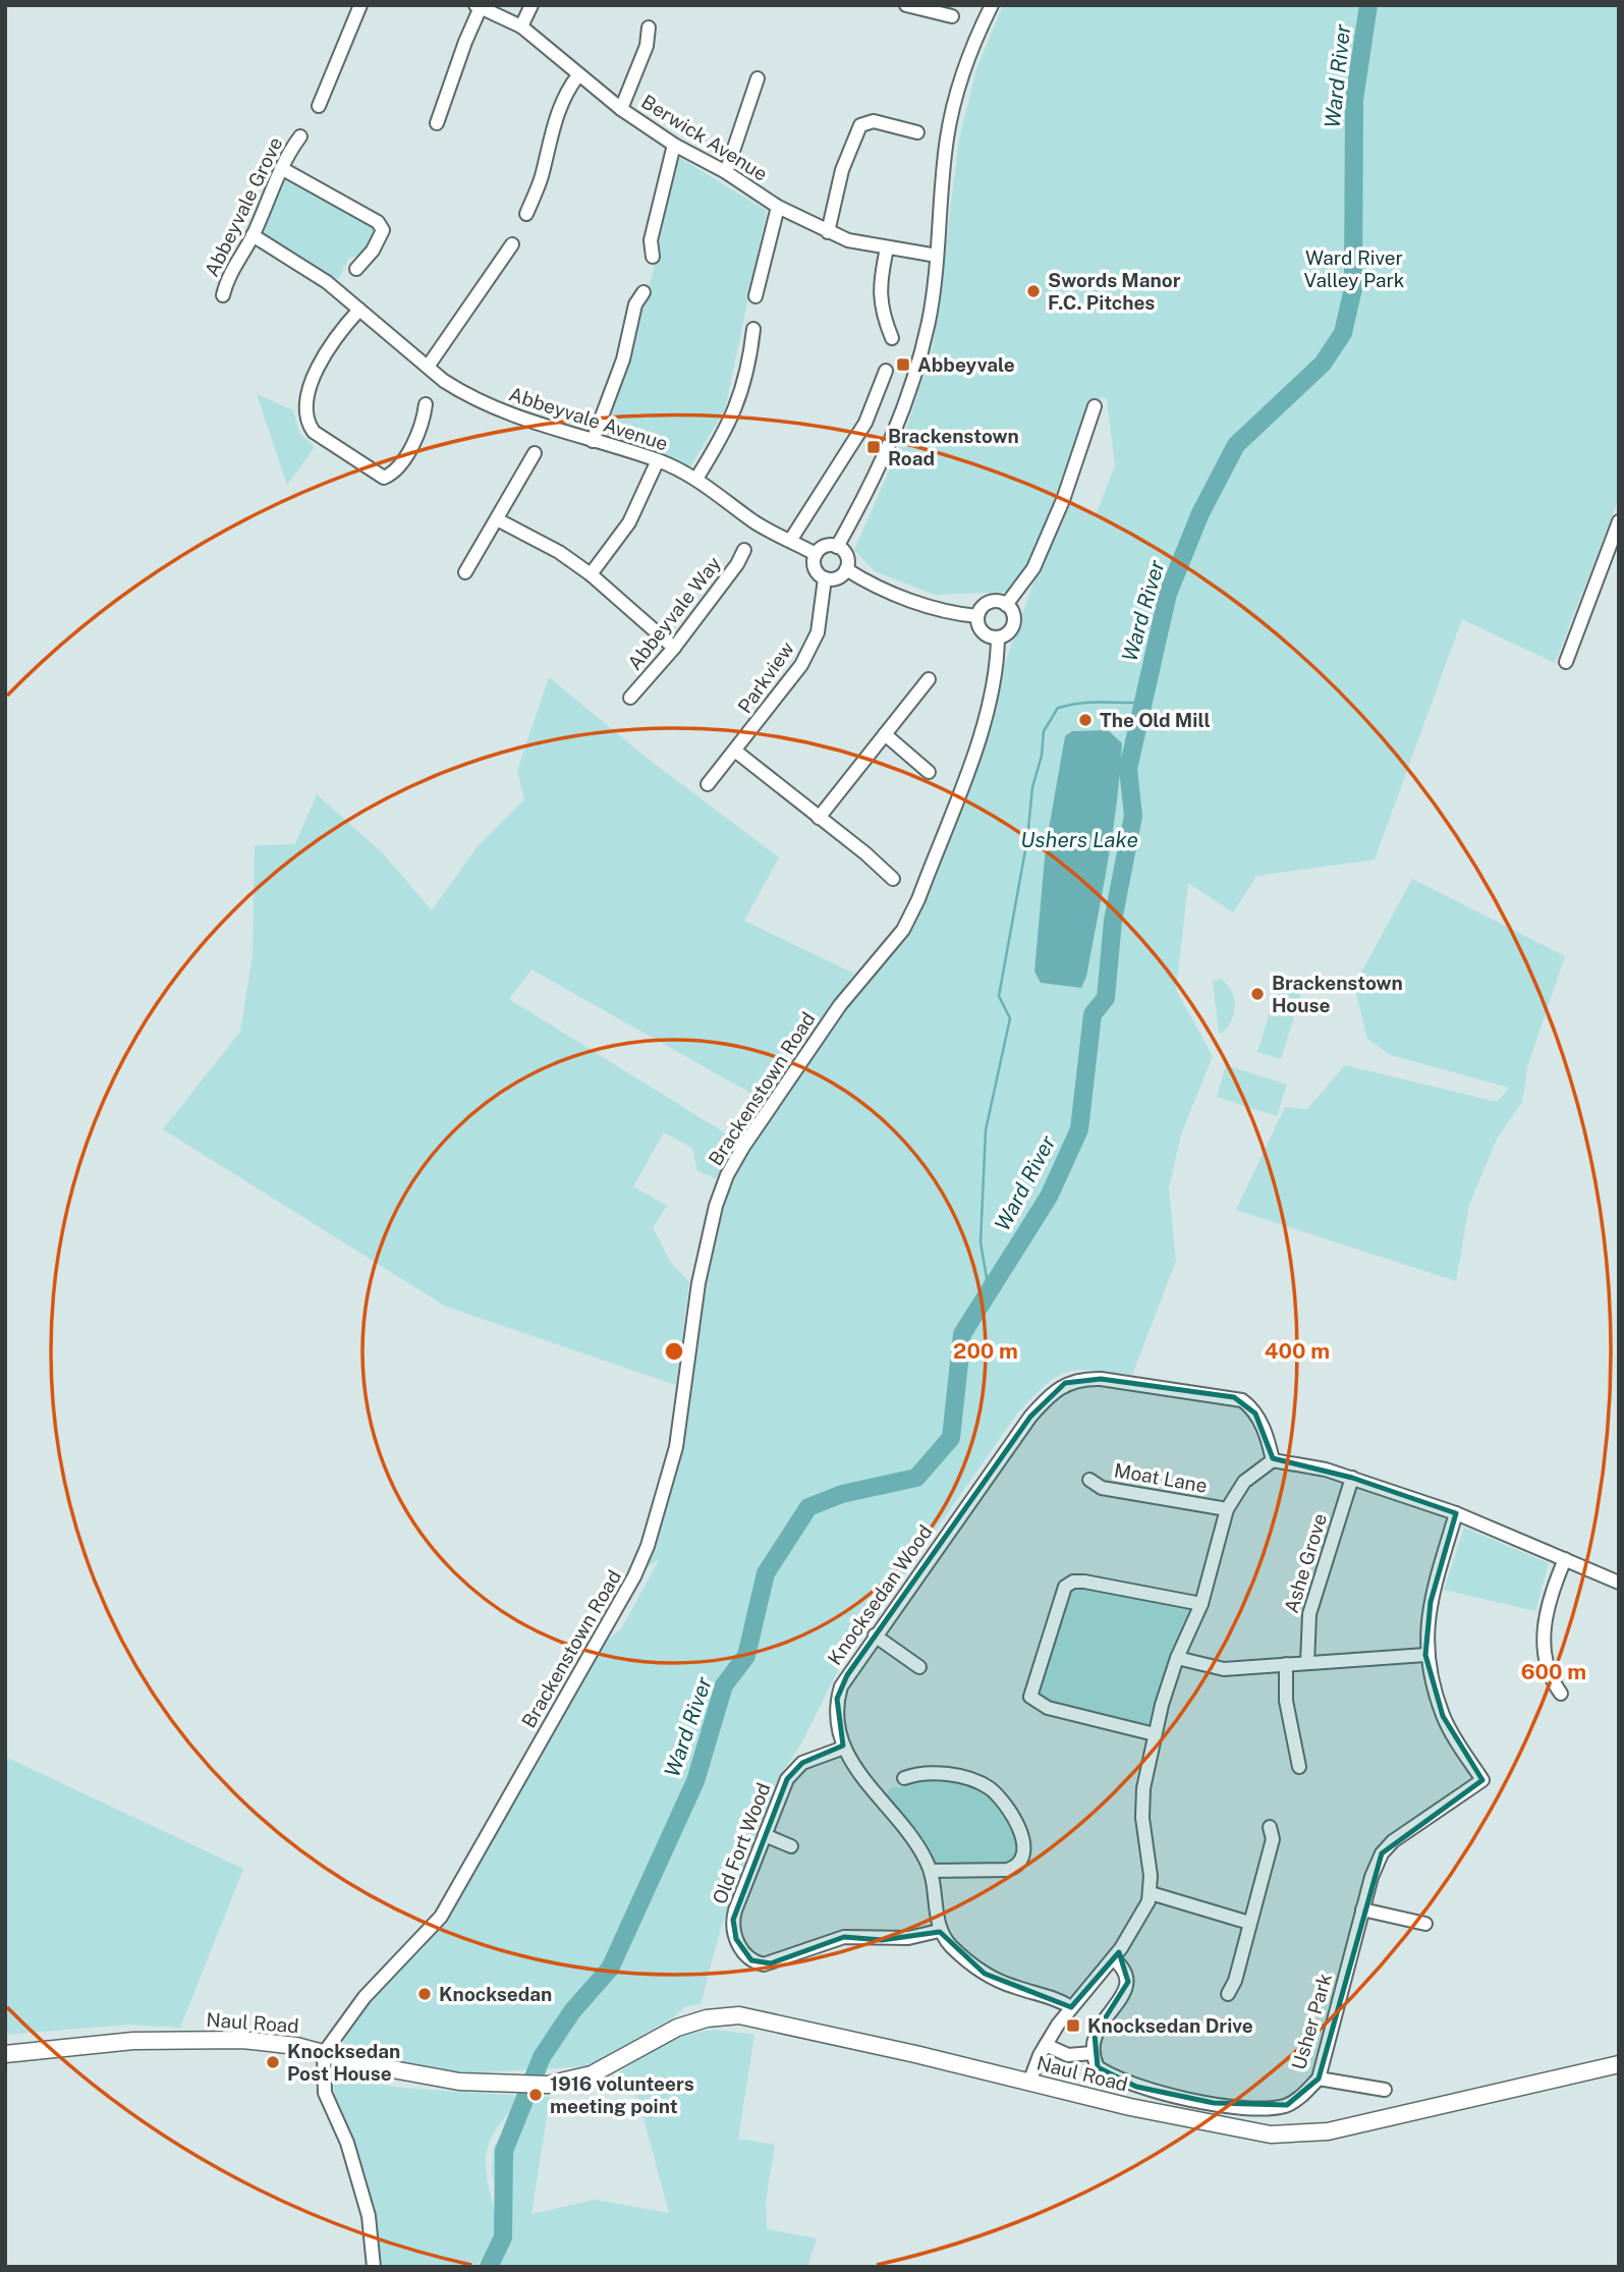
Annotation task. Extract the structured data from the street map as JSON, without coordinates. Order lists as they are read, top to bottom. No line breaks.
{"streets":{"main road":["Naul Road"],"street":["Berwick Avenue","Abbeyvale Grove","Abbeyvale Avenue","Abbeyvale Way","Parkview","Brackenstown Road","Moat Lane","Ashe Grove","Knocksedan Wood","Old Fort Wood","Usher Park"]},"crossings":[["Abbeyvale Grove","Abbeyvale Avenue"],["Abbeyvale Avenue","Parkview"],["Brackenstown Road","Naul Road"],["Knocksedan Wood","Old Fort Wood"]],"water":["Ward River","Ushers Lake"],"parks":["Ward River Valley Park"],"places":{"other":["Swords Manor F.C. Pitches","The Old Mill","Brackenstown House","Knocksedan","Knocksedan Post House","1916 volunteers meeting point"],"transit":["Abbeyvale","Brackenstown Road","Knocksedan Drive"]},"rings":["200 m","400 m","600 m"]}
